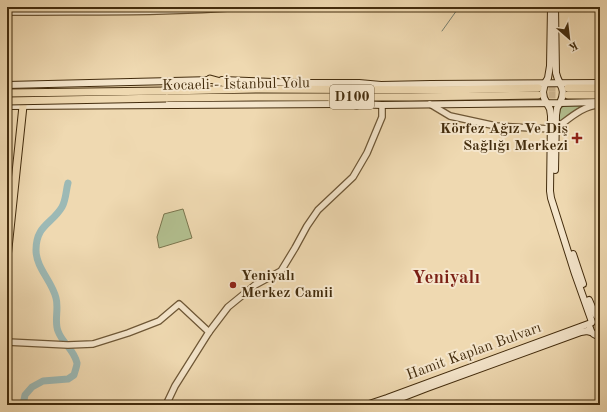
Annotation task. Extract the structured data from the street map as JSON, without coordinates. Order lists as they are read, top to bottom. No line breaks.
{"streets":{"main road":["Kocaeli - İstanbul Yolu","D100","Hamit Kaplan Bulvarı"]},"crossings":[["Kocaeli - İstanbul Yolu","D100"]],"districts":["Yeniyalı"],"places":{"health":["Körfez Ağız Ve Diş Sağlığı Merkezi"],"other":["Yeniyalı Merkez Camii"]},"north":"bottom right"}
